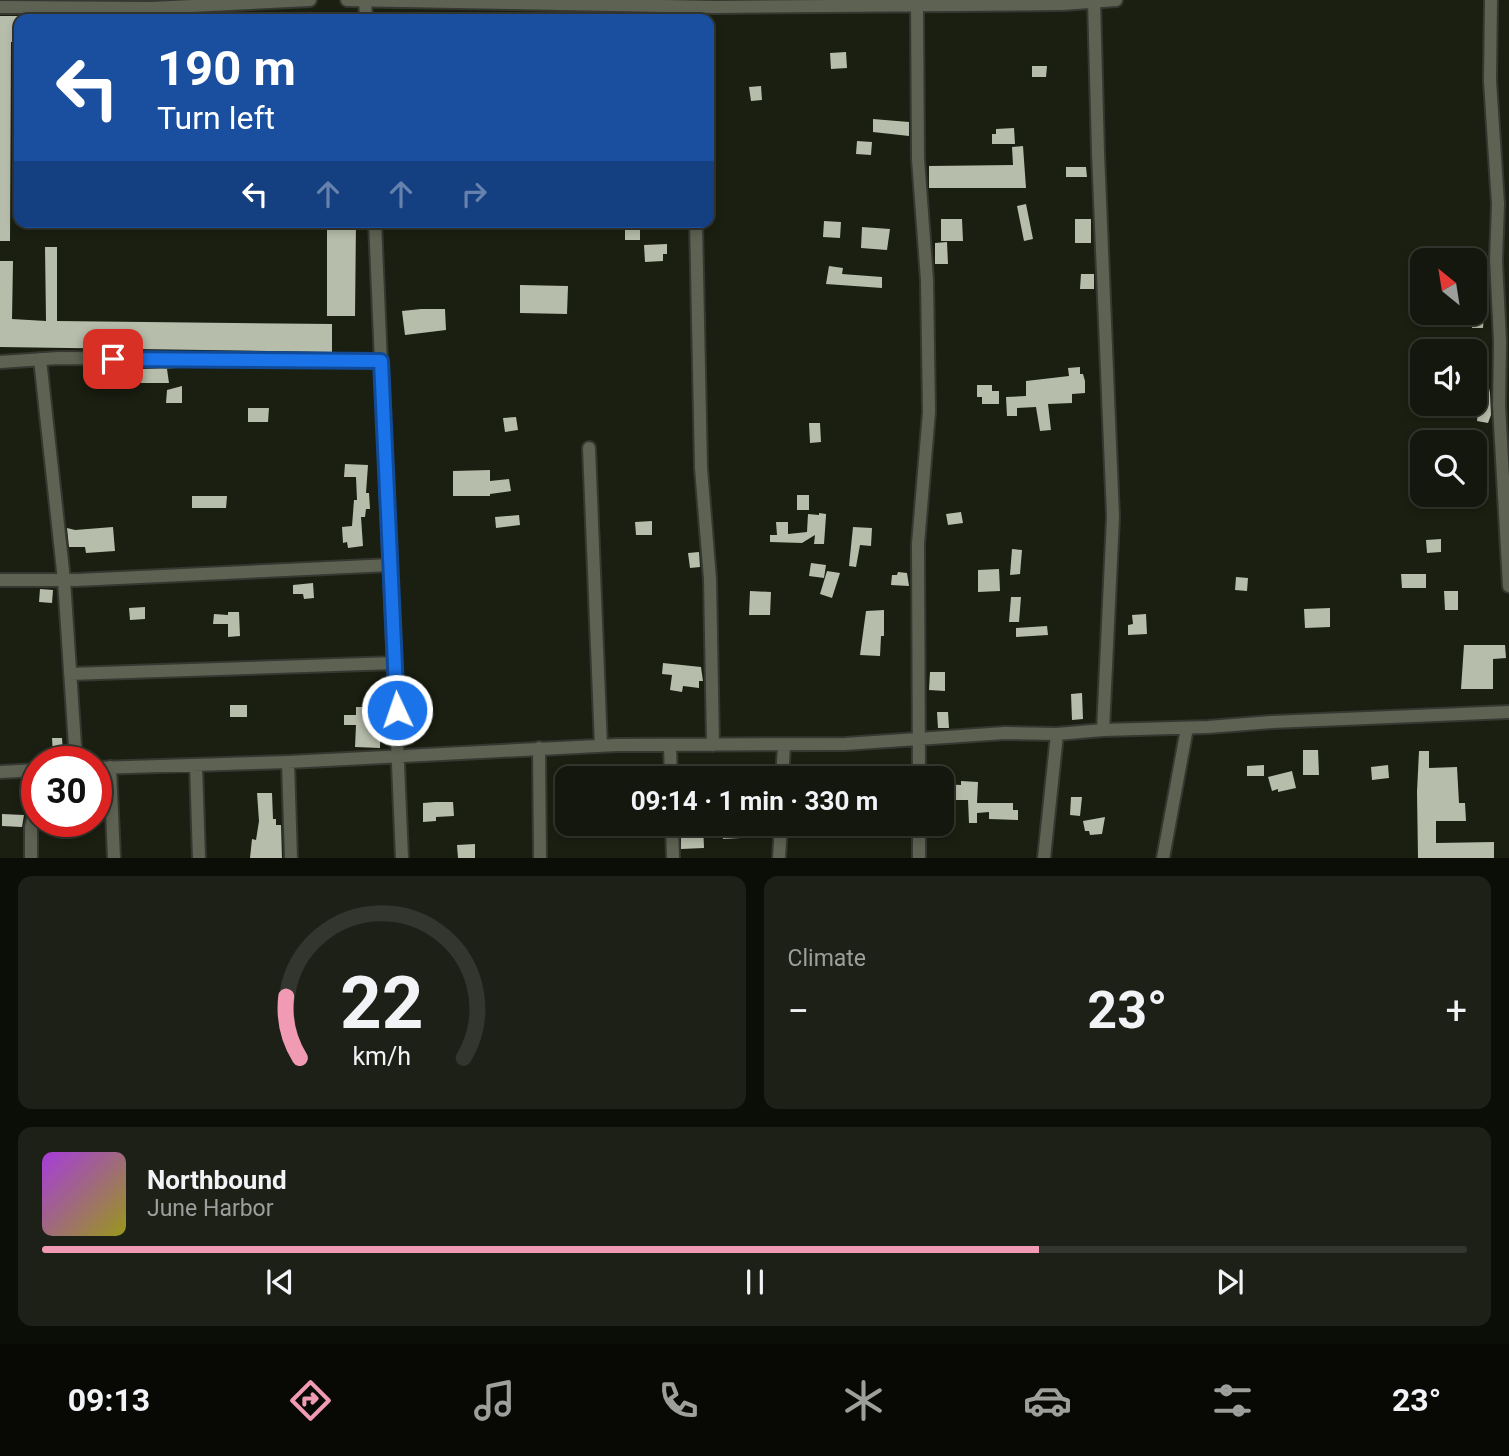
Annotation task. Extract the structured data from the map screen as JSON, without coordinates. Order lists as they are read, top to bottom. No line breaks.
{"north":"top left","page":{"turn":["190 m","Turn left"],"limit":"30","trip":"09:14 · 1 min · 330 m","tile":"Climate","heat":["−","23°","+"],"song":["Northbound","June Harbor"],"tabs":["09:13","23°"],"gauge":["22","km/h"]}}
